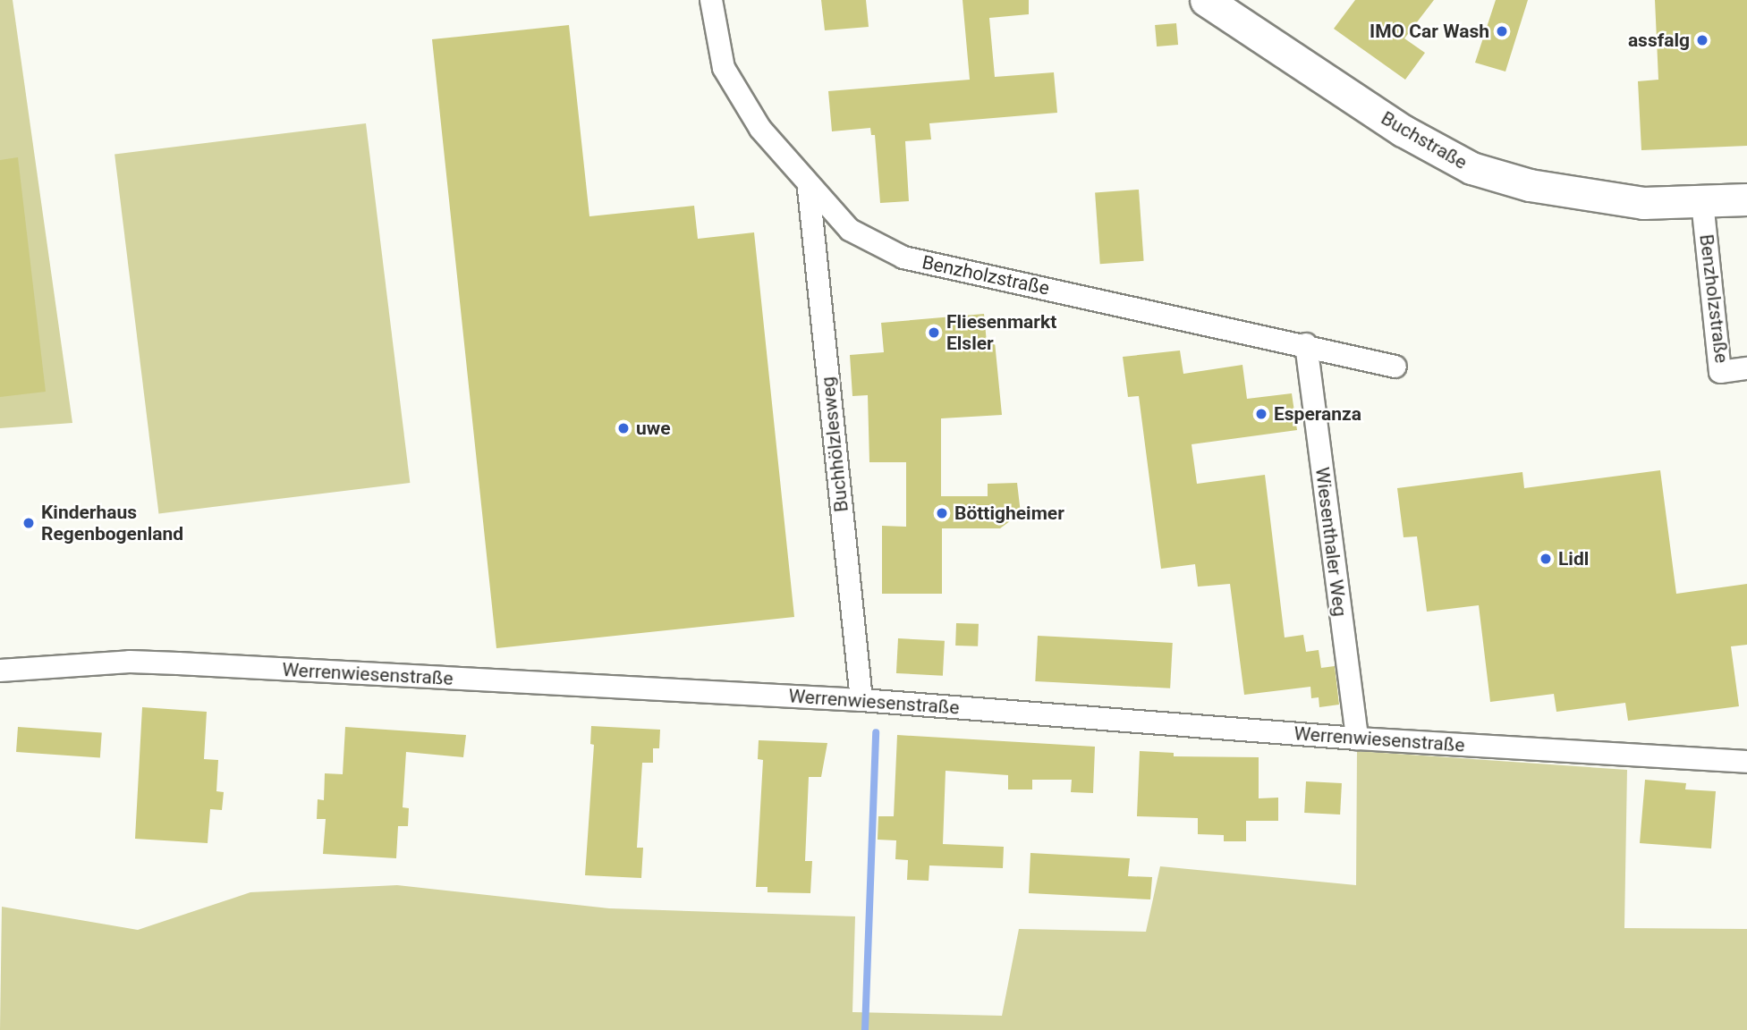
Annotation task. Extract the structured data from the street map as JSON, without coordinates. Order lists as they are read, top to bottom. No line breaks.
{"streets":{"street":["Buchstraße","Benzholzstraße","Buchhölzlesweg","Wiesenthaler Weg","Werrenwiesenstraße"]},"crossings":[["Buchstraße","Benzholzstraße"],["Benzholzstraße","Buchhölzlesweg"],["Benzholzstraße","Wiesenthaler Weg"],["Buchhölzlesweg","Werrenwiesenstraße"],["Wiesenthaler Weg","Werrenwiesenstraße"]],"places":["IMO Car Wash","assfalg","Fliesenmarkt Elsler","Esperanza","uwe","Böttigheimer","Kinderhaus Regenbogenland","Lidl"]}
